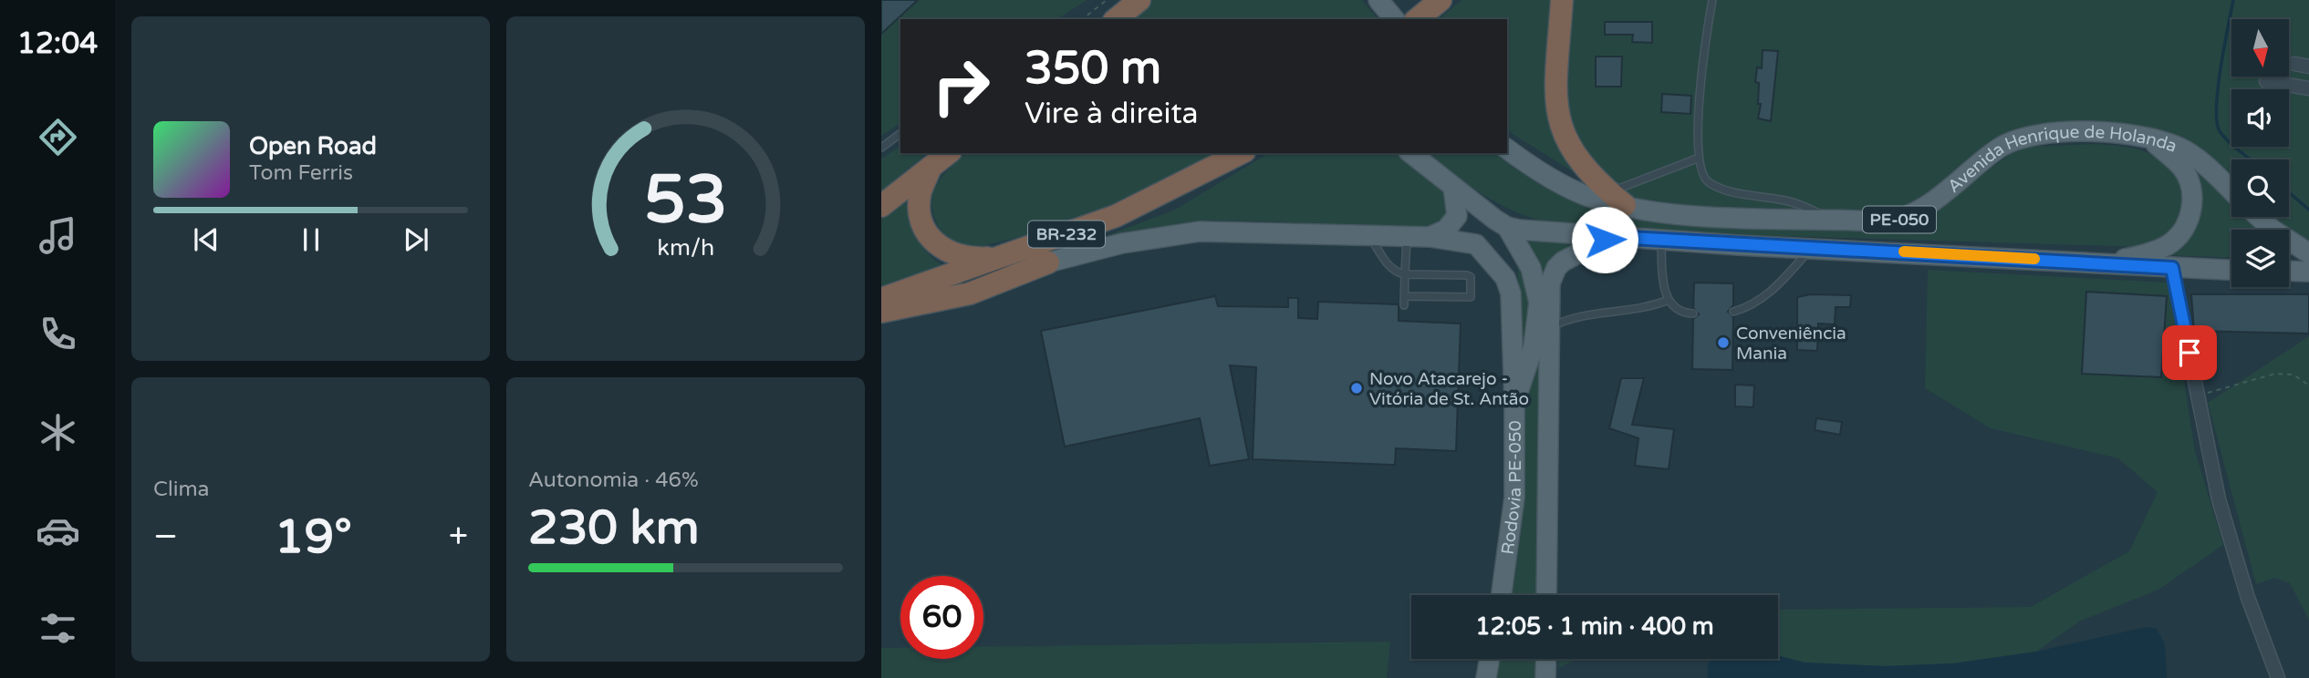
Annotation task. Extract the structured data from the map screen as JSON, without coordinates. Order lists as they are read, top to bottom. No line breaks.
{"streets":{"highway":["BR-232"],"main road":["Avenida Henrique de Holanda","PE-050","Rodovia PE-050"]},"crossings":[["PE-050","Rodovia PE-050"]],"places":["Conveniência Mania","Novo Atacarejo - Vitória de St. Antão"],"north":"bottom","page":{"tabs":"12:04","turn":["350 m","Vire à direita"],"song":["Open Road","Tom Ferris"],"tile":["Clima",["Autonomia · 46%","230 km"]],"heat":["−","19°","+"],"limit":"60","trip":"12:05 · 1 min · 400 m","gauge":["53","km/h"]}}
